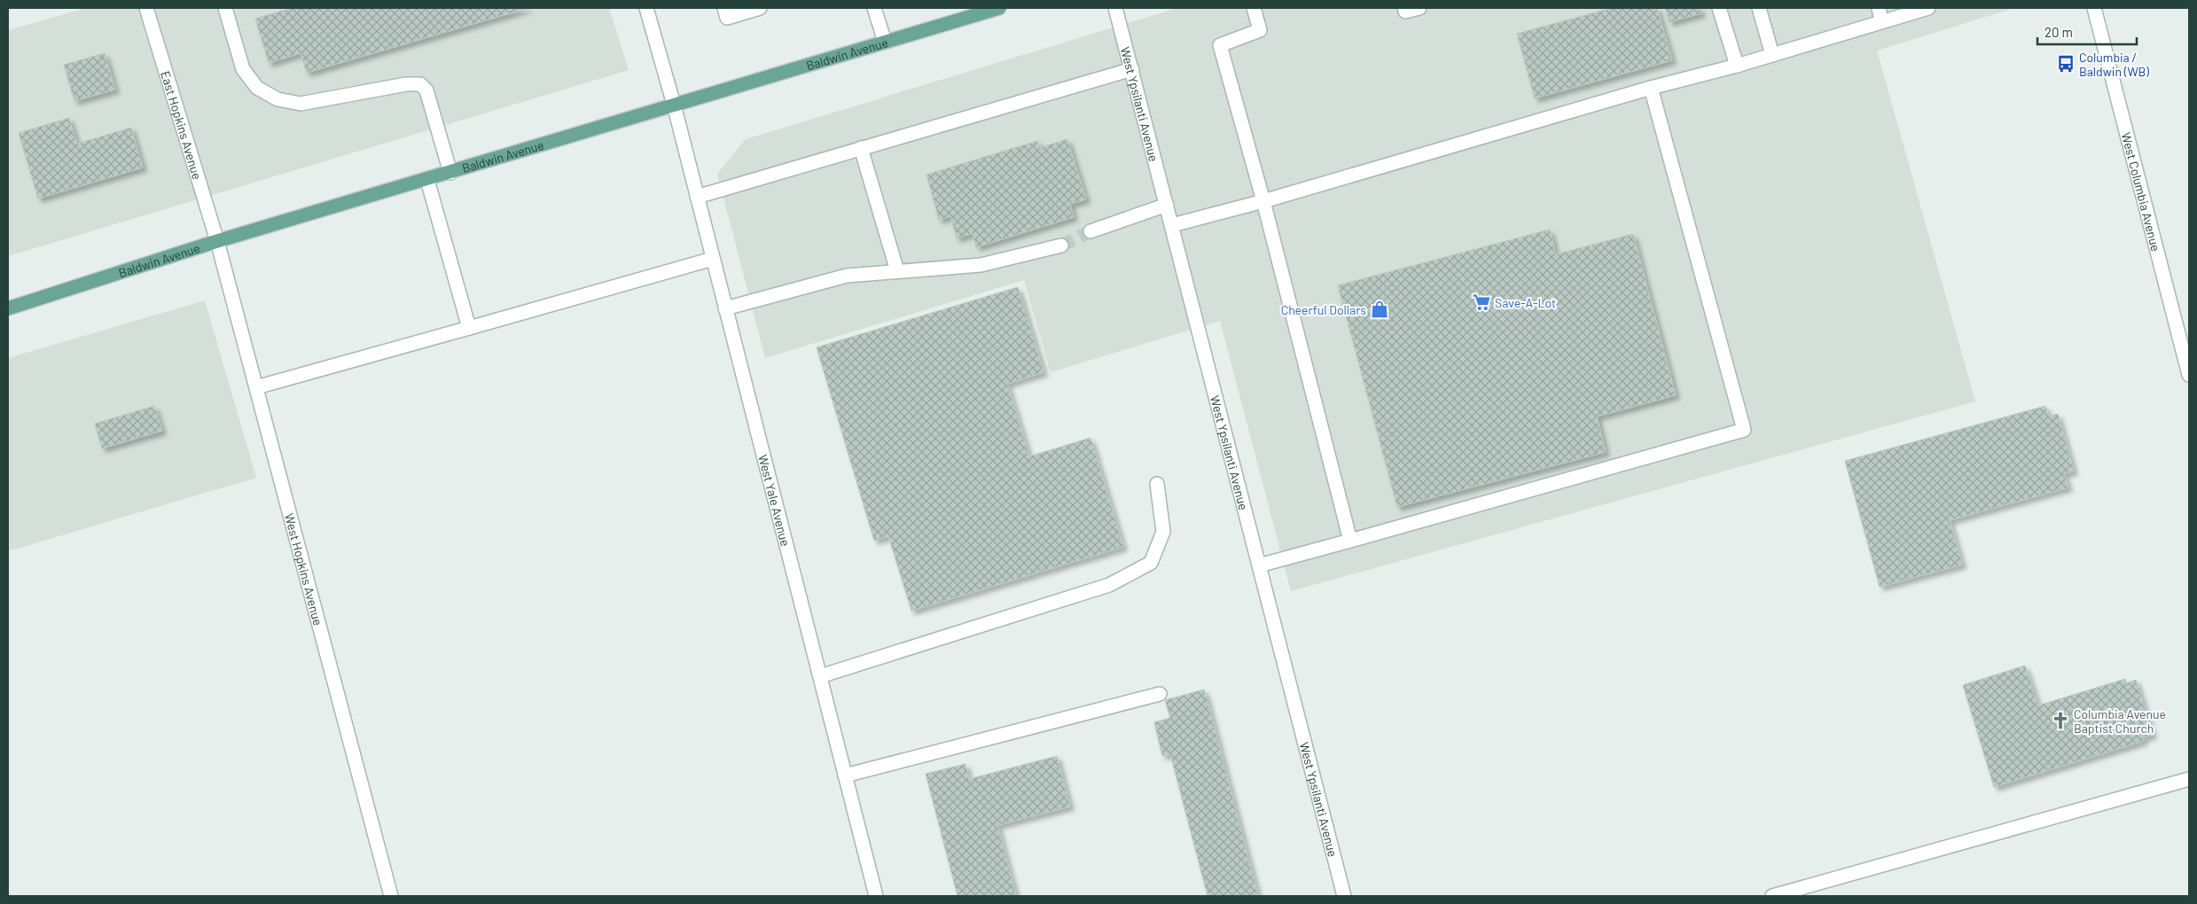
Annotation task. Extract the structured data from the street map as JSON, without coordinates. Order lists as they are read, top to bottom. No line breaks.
{"streets":{"main road":["Baldwin Avenue"],"street":["West Ypsilanti Avenue","East Hopkins Avenue","West Columbia Avenue","West Yale Avenue","West Hopkins Avenue"]},"crossings":[["Baldwin Avenue","East Hopkins Avenue"],["Baldwin Avenue","West Yale Avenue"],["Baldwin Avenue","West Hopkins Avenue"],["East Hopkins Avenue","West Hopkins Avenue"]],"places":{"bus stop":["Columbia / Baldwin (WB)"],"supermarket":["Save-A-Lot"],"shop":["Cheerful Dollars"],"church":["Columbia Avenue Baptist Church"]},"scale_bar":"20 m"}
